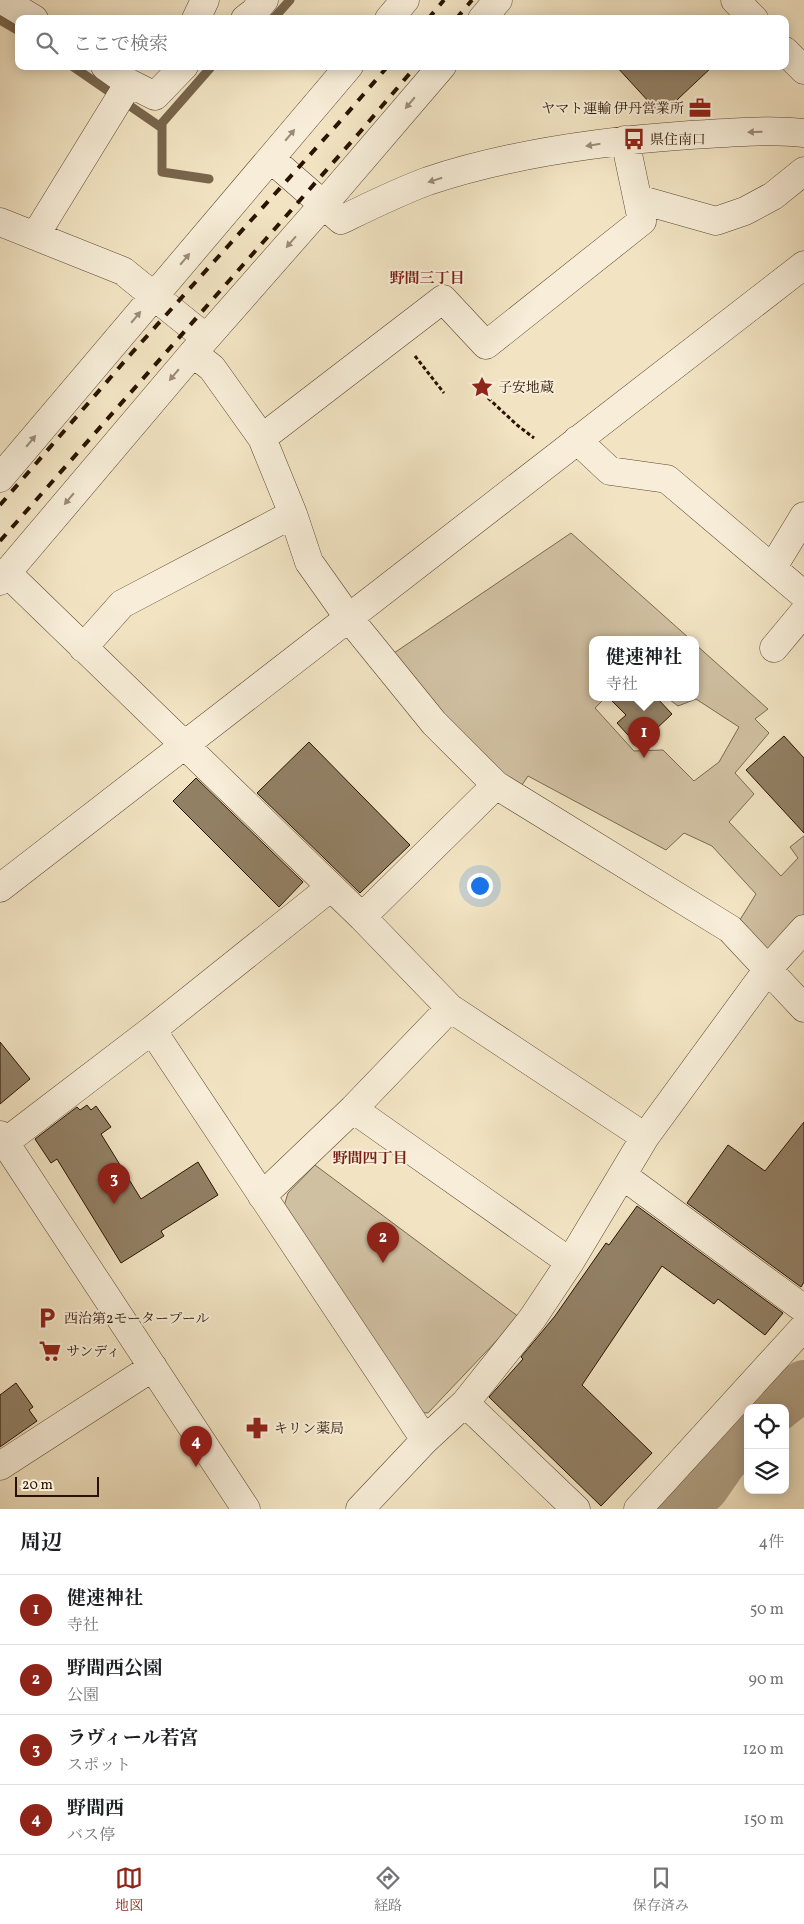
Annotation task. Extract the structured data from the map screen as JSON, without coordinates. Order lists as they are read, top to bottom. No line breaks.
{"districts":["野間三丁目","野間四丁目"],"places":{"office":["ヤマト運輸 伊丹営業所"],"bus stop":["県住南口"],"place":["子安地蔵"],"parking":["西治第2モータープール"],"supermarket":["サンディ"],"pharmacy":["キリン薬局"]},"scale_bar":"20 m","page":{"search":"ここで検索","popup":["健速神社","寺社"],"pins":["1","3","2","4"],"scale":"20 m","heading":["周辺","4件"],"list":[{"mark":"1","name":"健速神社","note":"寺社","value":"50 m"},{"mark":"2","name":"野間西公園","note":"公園","value":"90 m"},{"mark":"3","name":"ラヴィール若宮","note":"スポット","value":"120 m"},{"mark":"4","name":"野間西","note":"バス停","value":"150 m"}],"nav":["地図","経路","保存済み"]}}
